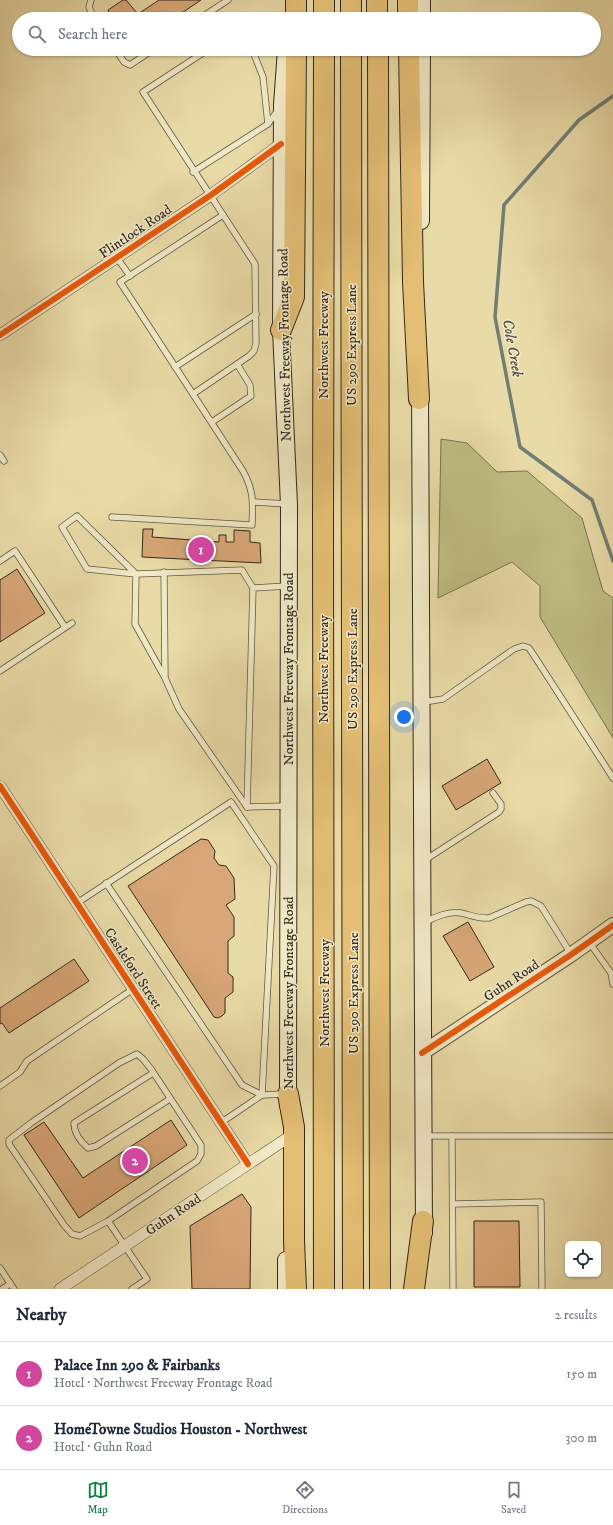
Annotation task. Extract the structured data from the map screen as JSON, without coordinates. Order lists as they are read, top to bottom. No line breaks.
{"streets":{"highway":["Northwest Freeway","US 290 Express Lane"],"main road":["Northwest Freeway Frontage Road"],"street":["Flintlock Road","Castleford Street","Guhn Road"]},"crossings":[["Flintlock Road","Northwest Freeway Frontage Road"],["Northwest Freeway Frontage Road","Guhn Road"],["Castleford Street","Guhn Road"]],"water":["Cole Creek"],"page":{"search":"Search here","pins":["1","2"],"heading":["Nearby","2 results"],"list":[{"mark":"1","name":"Palace Inn 290 & Fairbanks","note":"Hotel · Northwest Freeway Frontage Road","value":"150 m"},{"mark":"2","name":"HomeTowne Studios Houston - Northwest","note":"Hotel · Guhn Road","value":"300 m"}],"nav":["Map","Directions","Saved"]}}
